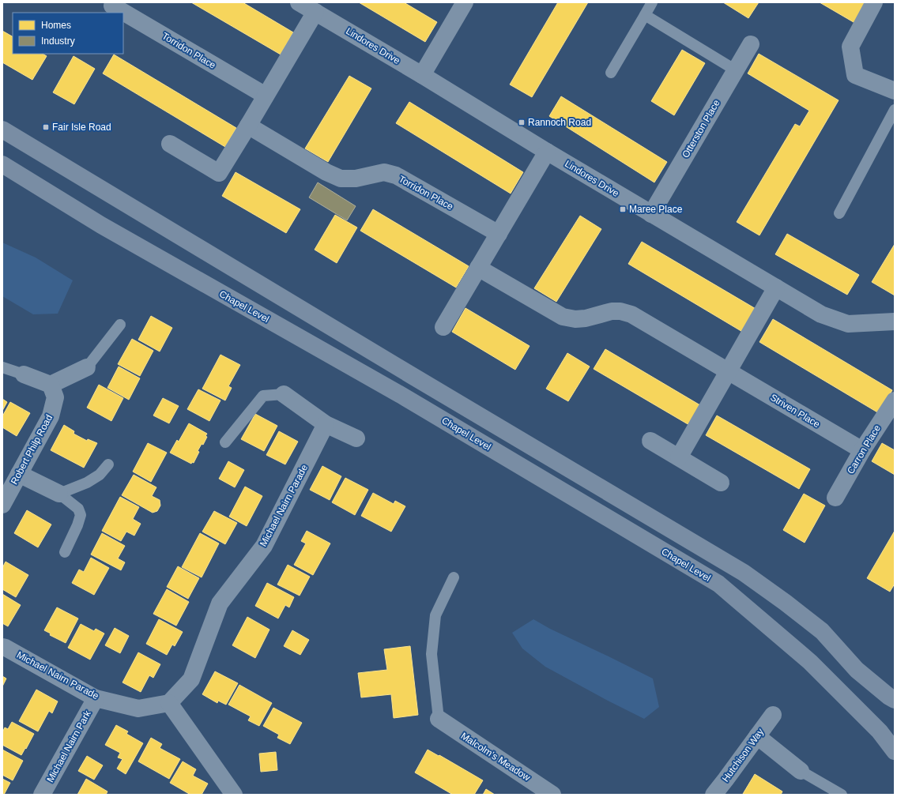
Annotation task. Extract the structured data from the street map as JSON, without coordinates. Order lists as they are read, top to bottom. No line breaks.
{"streets":{"main road":["Chapel Level"],"street":["Lindores Drive","Torridon Place","Otterston Place","Striven Place","Robert Philp Road","Carron Place","Michael Nairn Parade","Michael Nairn Park","Hutchison Way","Malcolm's Meadow"]},"crossings":[["Lindores Drive","Otterston Place"],["Striven Place","Carron Place"],["Michael Nairn Parade","Michael Nairn Park"]],"places":{"transit":["Rannoch Road","Fair Isle Road","Maree Place"]},"legend":["Homes","Industry"]}
